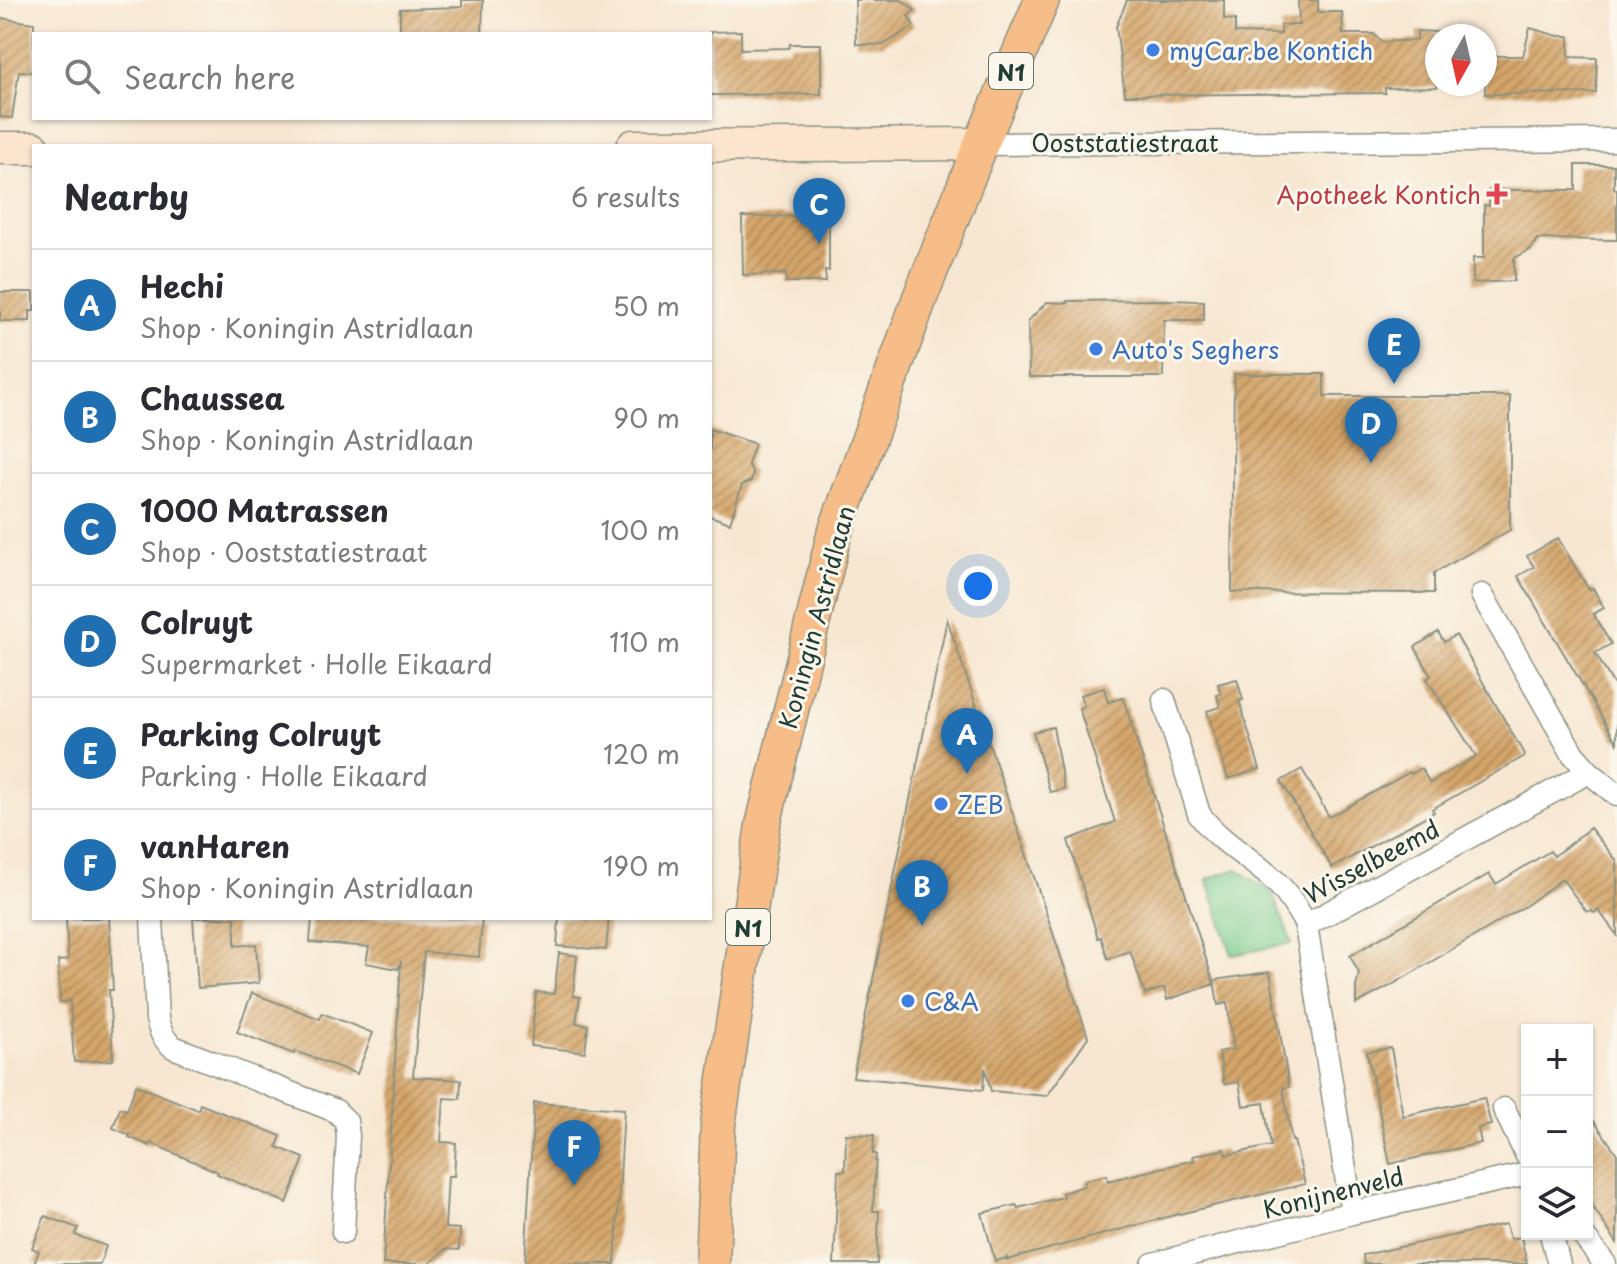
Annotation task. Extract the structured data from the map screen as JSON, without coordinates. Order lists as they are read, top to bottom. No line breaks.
{"streets":{"main road":["N1","Koningin Astridlaan"],"street":["Ooststatiestraat","Wisselbeemd","Konijnenveld"]},"crossings":[["Ooststatiestraat","Koningin Astridlaan"],["Wisselbeemd","Konijnenveld"]],"places":{"other":["myCar.be Kontich","Auto's Seghers","ZEB","C&A"],"health":["Apotheek Kontich"]},"north":"bottom","page":{"search":"Search here","heading":["Nearby","6 results"],"pins":["C","E","D","A","B","F"],"list":[{"mark":"A","name":"Hechi","note":"Shop · Koningin Astridlaan","value":"50 m"},{"mark":"B","name":"Chaussea","note":"Shop · Koningin Astridlaan","value":"90 m"},{"mark":"C","name":"1000 Matrassen","note":"Shop · Ooststatiestraat","value":"100 m"},{"mark":"D","name":"Colruyt","note":"Supermarket · Holle Eikaard","value":"110 m"},{"mark":"E","name":"Parking Colruyt","note":"Parking · Holle Eikaard","value":"120 m"},{"mark":"F","name":"vanHaren","note":"Shop · Koningin Astridlaan","value":"190 m"}],"map_buttons":["+","−"]}}
